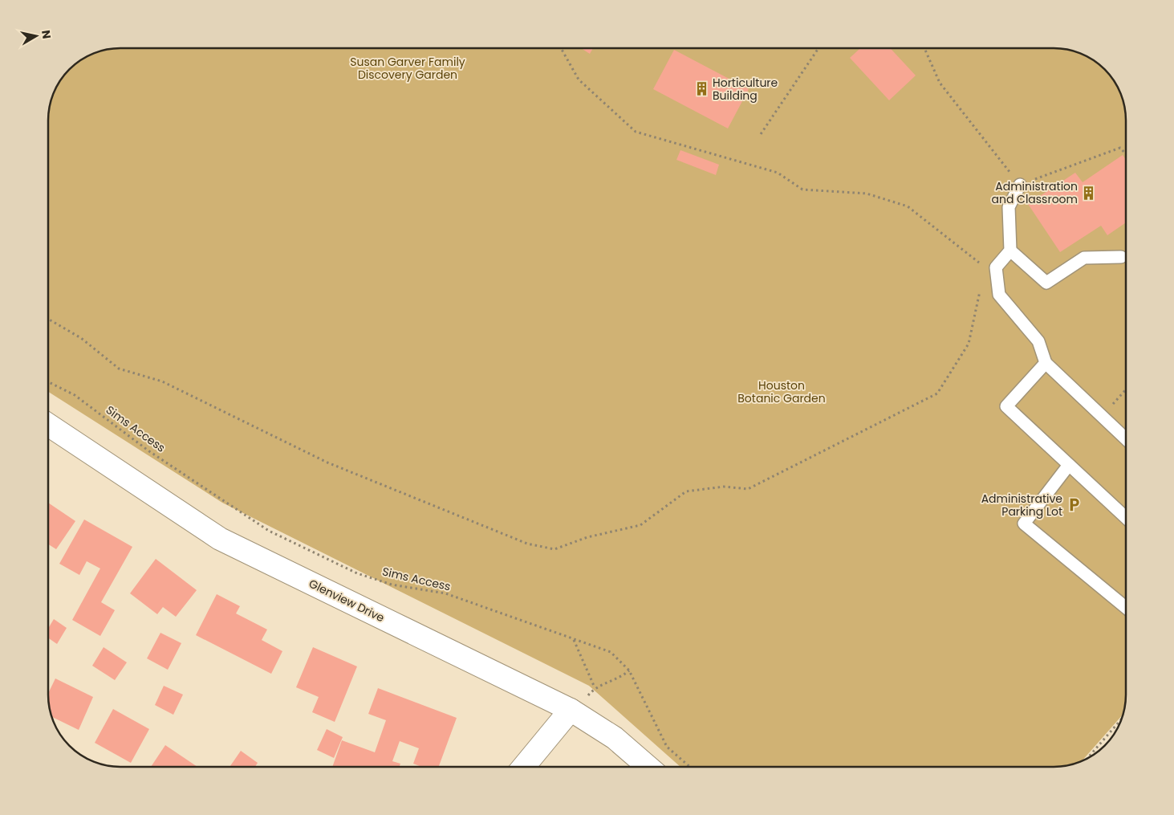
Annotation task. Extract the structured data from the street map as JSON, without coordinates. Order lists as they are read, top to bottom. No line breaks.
{"streets":{"street":["Glenview Drive"],"path":["Sims Access"]},"parks":["Susan Garver Family Discovery Garden","Houston Botanic Garden"],"places":{"building":["Horticulture Building","Administration and Classroom"],"parking":["Administrative Parking Lot"]},"north":"right"}
